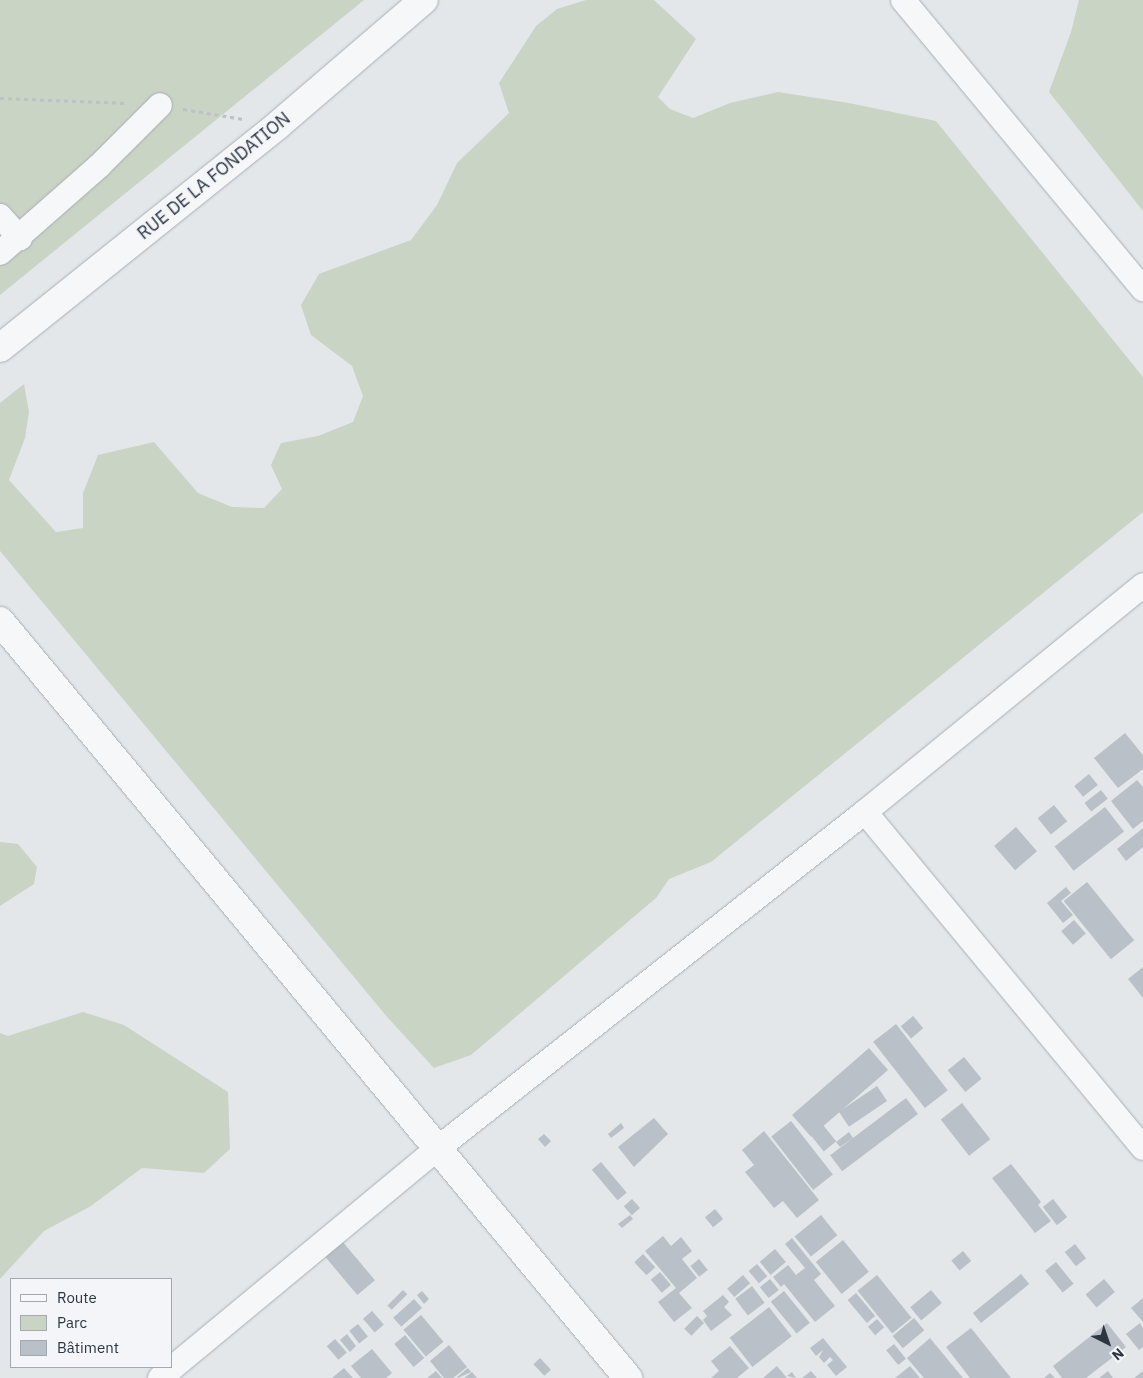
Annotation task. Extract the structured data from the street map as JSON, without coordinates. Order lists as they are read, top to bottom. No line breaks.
{"streets":{"street":["RUE DE LA FONDATION"]},"legend":["Route","Parc","Bâtiment"],"north":"bottom right"}
